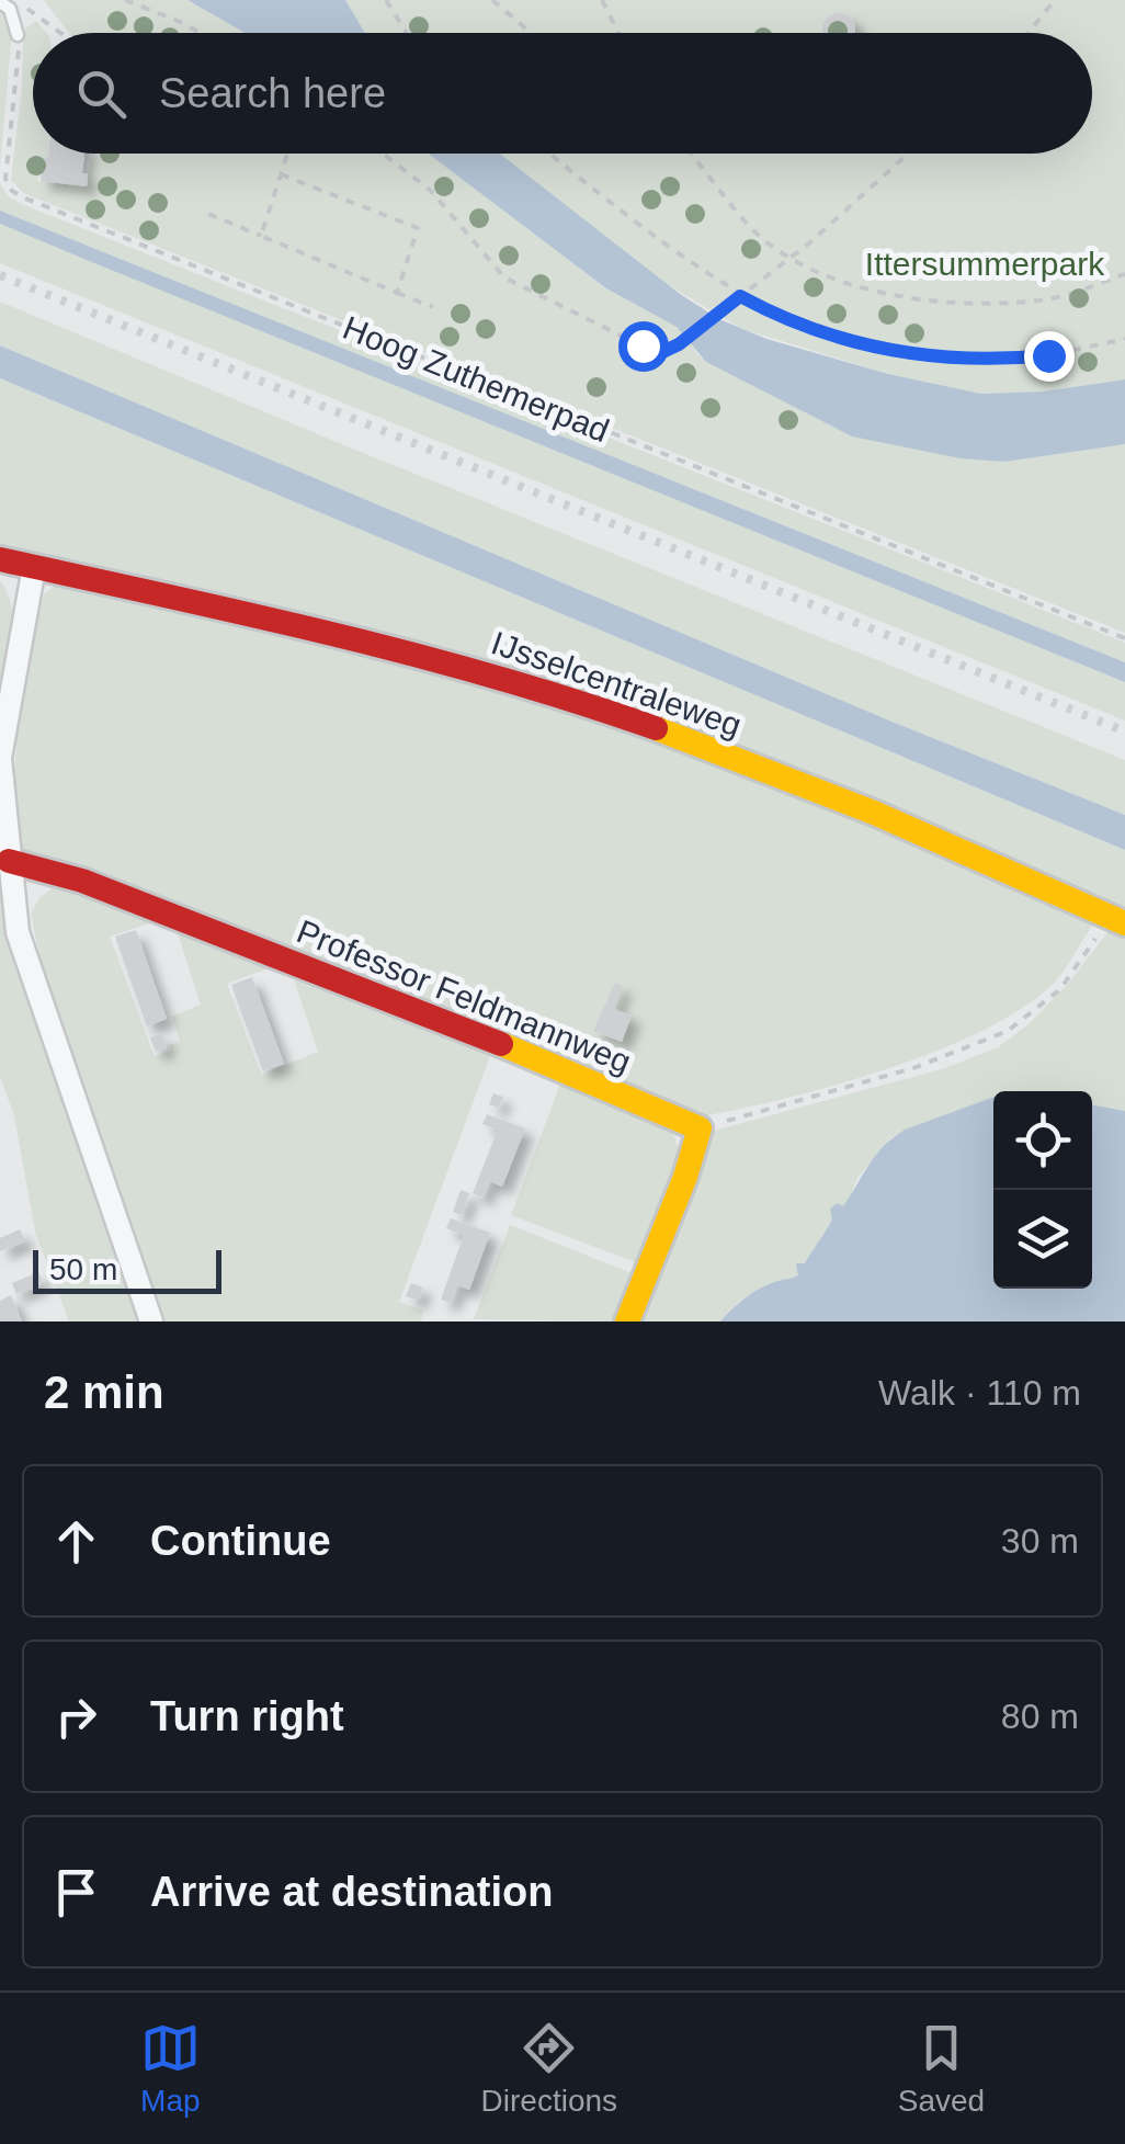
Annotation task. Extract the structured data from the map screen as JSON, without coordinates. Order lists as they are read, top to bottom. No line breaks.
{"streets":{"street":["IJsselcentraleweg","Professor Feldmannweg"],"path":["Hoog Zuthemerpad"]},"parks":["Ittersummerpark"],"scale_bar":"50 m","page":{"search":"Search here","scale":"50 m","heading":["2 min","Walk · 110 m"],"list":[["Continue","30 m"],["Turn right","80 m"],"Arrive at destination"],"nav":["Map","Directions","Saved"]}}
